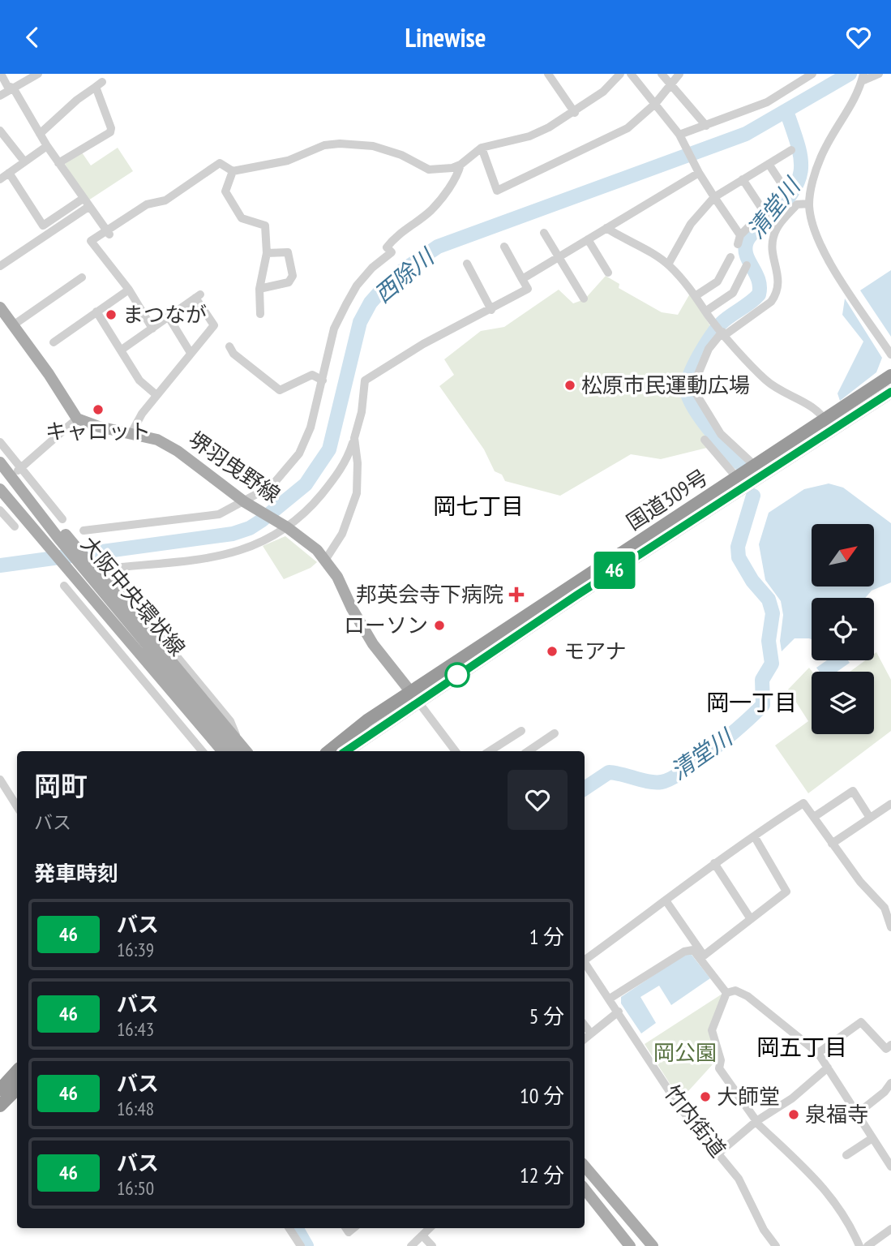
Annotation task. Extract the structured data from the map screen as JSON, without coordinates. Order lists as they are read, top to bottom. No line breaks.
{"streets":{"highway":["国道309号"],"main road":["堺羽曳野線","大阪中央環状線"],"street":["竹内街道"]},"crossings":[["堺羽曳野線","国道309号"]],"districts":["岡七丁目","岡一丁目","岡五丁目"],"water":["清堂川","西除川"],"parks":["岡公園"],"places":{"other":["まつなが","松原市民運動広場","キャロット","ローソン","モアナ","大師堂","泉福寺"],"health":["邦英会寺下病院"]},"lines":["bus line 46"],"north":"top right","page":{"header":"Linewise","on_map":"46","heading":[["岡町","バス"],"発車時刻"],"list":[{"mark":"46","name":"バス","note":"16:39","value":"1 分"},{"mark":"46","name":"バス","note":"16:43","value":"5 分"},{"mark":"46","name":"バス","note":"16:48","value":"10 分"},{"mark":"46","name":"バス","note":"16:50","value":"12 分"}]}}
